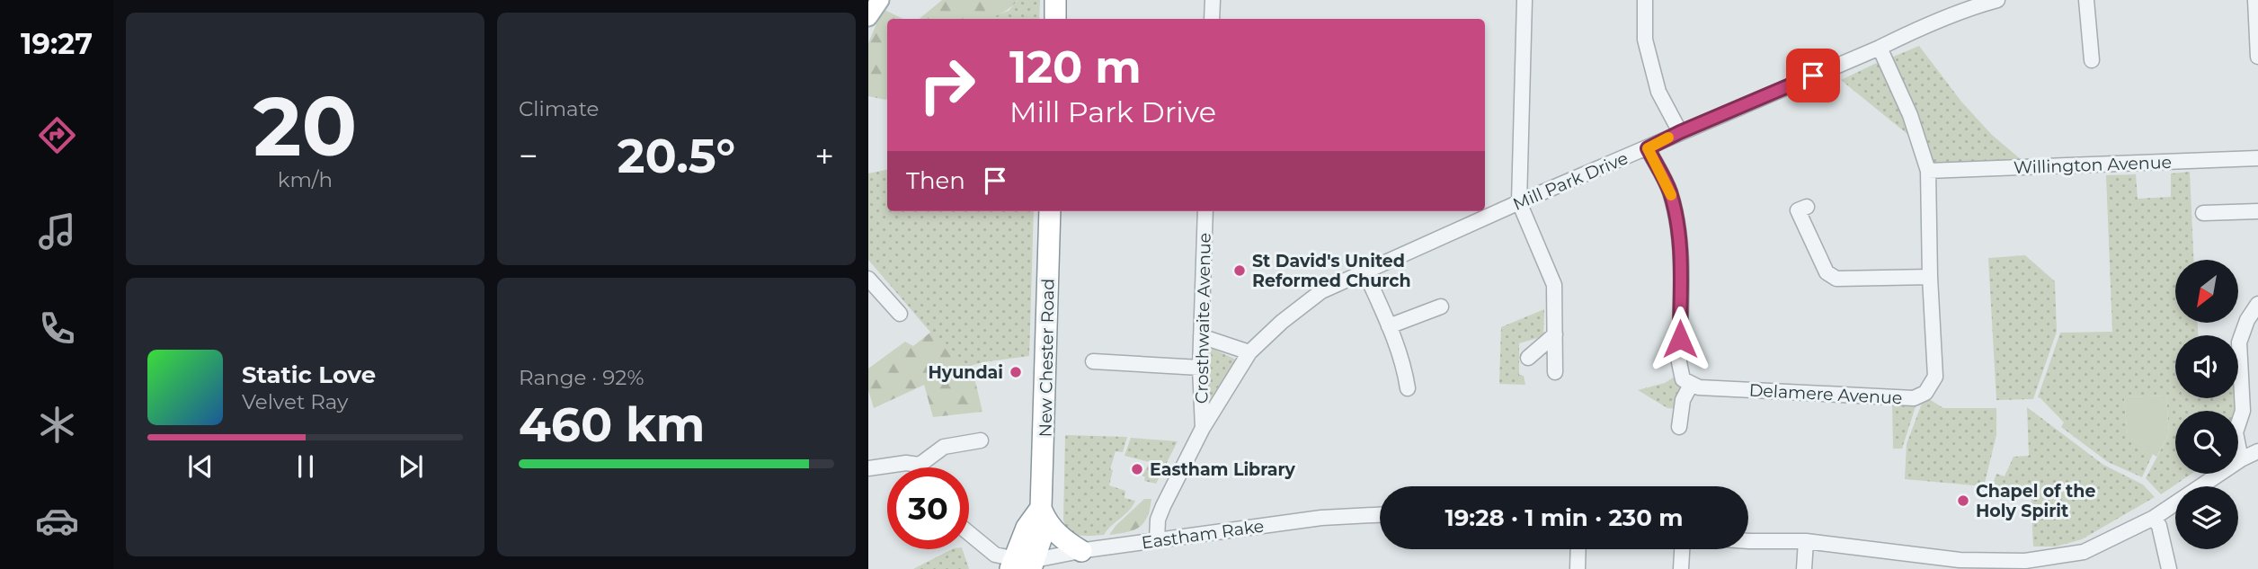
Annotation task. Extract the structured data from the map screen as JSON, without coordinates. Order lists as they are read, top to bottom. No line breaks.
{"streets":{"highway":["New Chester Road"],"street":["Willington Avenue","Mill Park Drive","Crosthwaite Avenue","Delamere Avenue","Eastham Rake"]},"crossings":[["Willington Avenue","Delamere Avenue"],["Mill Park Drive","Crosthwaite Avenue"],["Mill Park Drive","Delamere Avenue"],["Mill Park Drive","Eastham Rake"],["New Chester Road","Eastham Rake"]],"places":["St David's United Reformed Church","Hyundai","Eastham Library","Chapel of the Holy Spirit"],"north":"bottom left","page":{"tabs":"19:27","tile":[["20","km/h"],"Climate",["Range · 92%","460 km"]],"turn":["120 m","Mill Park Drive"],"heat":["−","20.5°","+"],"then":"Then","song":["Static Love","Velvet Ray"],"limit":"30","trip":"19:28 · 1 min · 230 m"}}
